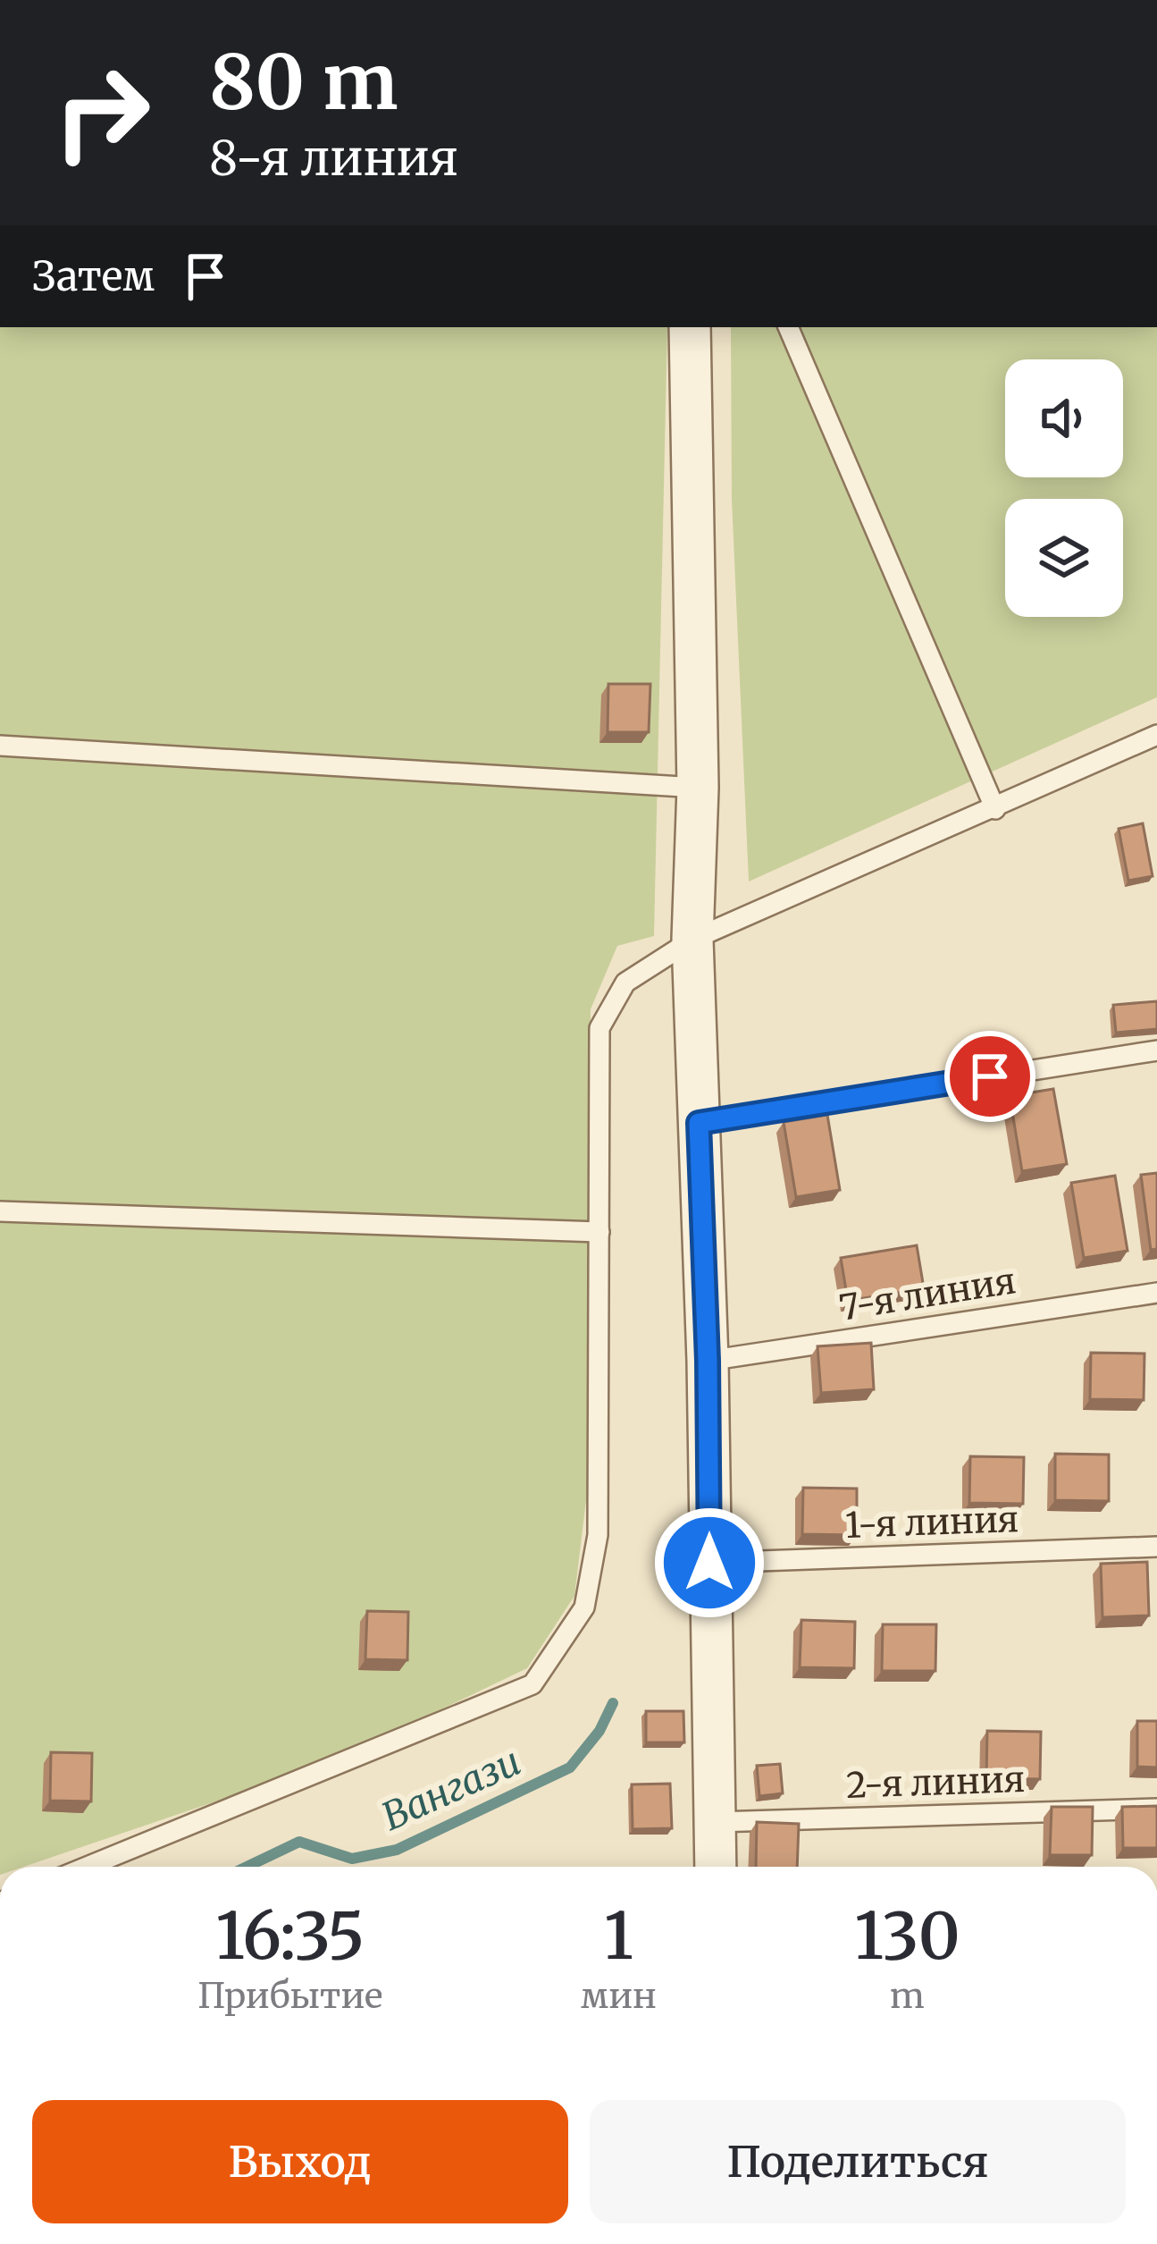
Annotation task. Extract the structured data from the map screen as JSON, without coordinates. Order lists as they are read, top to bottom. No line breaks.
{"streets":{"lane":["7-я линия","1-я линия","2-я линия"]},"water":["Вангази"],"page":{"turn":["80 m","8-я линия"],"then":"Затем","eta":["16:35","Прибытие","1","мин","130","m"],"buttons":["Выход","Поделиться"]}}
